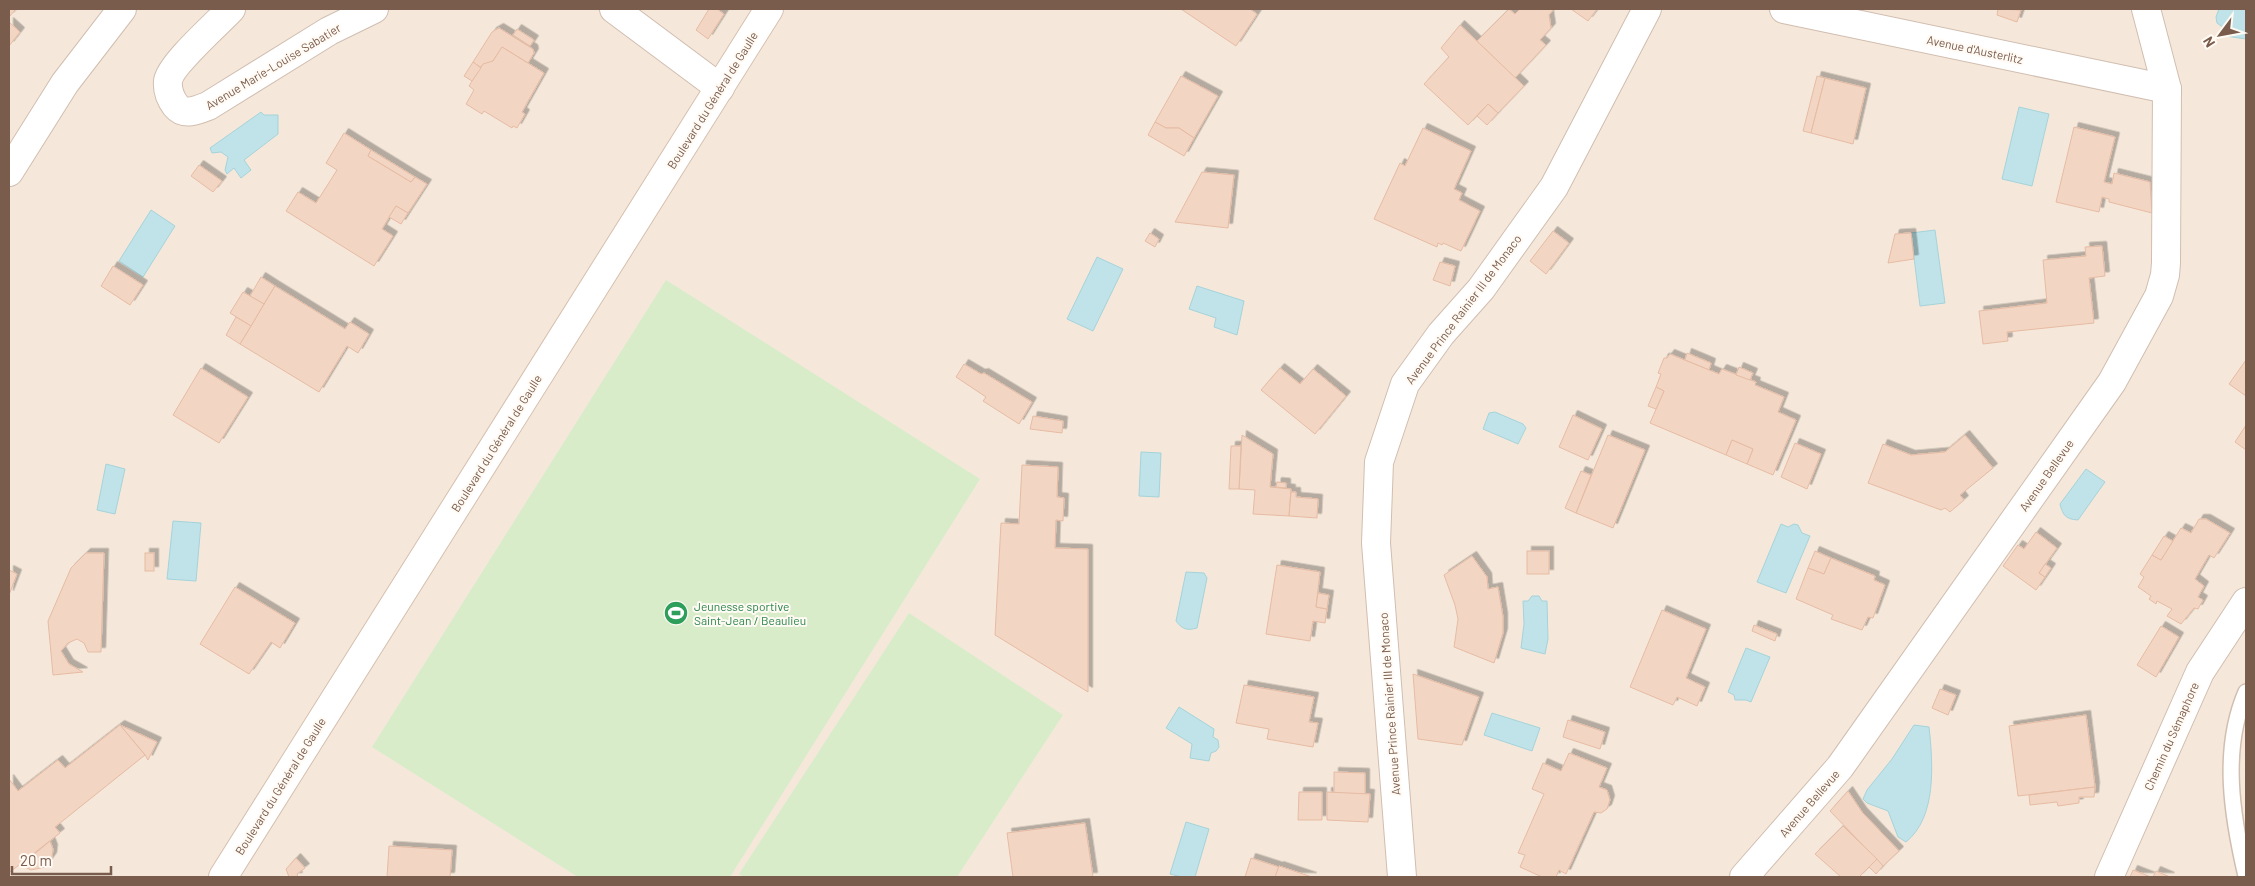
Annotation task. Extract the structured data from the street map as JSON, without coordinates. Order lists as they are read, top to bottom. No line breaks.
{"streets":{"street":["Avenue d'Austerlitz","Avenue Marie-Louise Sabatier","Boulevard du Général de Gaulle","Avenue Prince Rainier III de Monaco","Avenue Bellevue","Chemin du Sémaphore"]},"crossings":[["Avenue d'Austerlitz","Avenue Bellevue"]],"places":{"sports":["Jeunesse sportive Saint-Jean / Beaulieu"]},"scale_bar":"20 m","north":"bottom left"}
